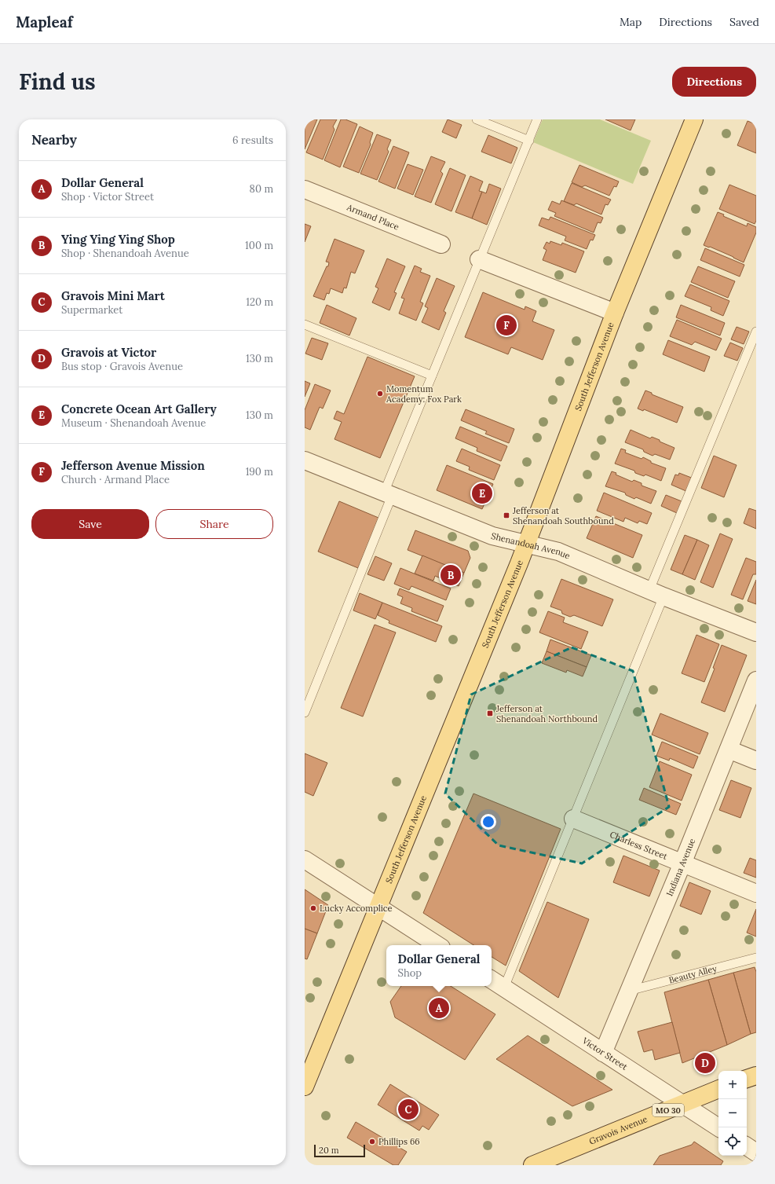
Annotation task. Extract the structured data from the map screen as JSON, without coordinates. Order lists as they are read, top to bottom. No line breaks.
{"streets":{"main road":["South Jefferson Avenue","MO 30","Gravois Avenue"],"street":["Armand Place","Shenandoah Avenue","Charless Street","Indiana Avenue","Victor Street"],"lane":["Beauty Alley"]},"crossings":[["South Jefferson Avenue","Shenandoah Avenue"],["Charless Street","Indiana Avenue"],["Indiana Avenue","Beauty Alley"],["Indiana Avenue","Victor Street"],["Victor Street","Gravois Avenue"]],"places":{"other":["Momentum Academy: Fox Park","Lucky Accomplice","Phillips 66"],"transit":["Jefferson at Shenandoah Southbound","Jefferson at Shenandoah Northbound"]},"scale_bar":"20 m","page":{"header":"Mapleaf","nav":["Map","Directions","Saved"],"buttons":["Directions",["Save","Share"]],"title":"Find us","heading":["Nearby","6 results"],"list":[{"mark":"A","name":"Dollar General","note":"Shop · Victor Street","value":"80 m"},{"mark":"B","name":"Ying Ying Ying Shop","note":"Shop · Shenandoah Avenue","value":"100 m"},{"mark":"C","name":"Gravois Mini Mart","note":"Supermarket","value":"120 m"},{"mark":"D","name":"Gravois at Victor","note":"Bus stop · Gravois Avenue","value":"130 m"},{"mark":"E","name":"Concrete Ocean Art Gallery","note":"Museum · Shenandoah Avenue","value":"130 m"},{"mark":"F","name":"Jefferson Avenue Mission","note":"Church · Armand Place","value":"190 m"}],"pins":["F","E","B","A","D","C"],"popup":["Dollar General","Shop"],"map_buttons":["+","−"],"scale":"20 m"}}
